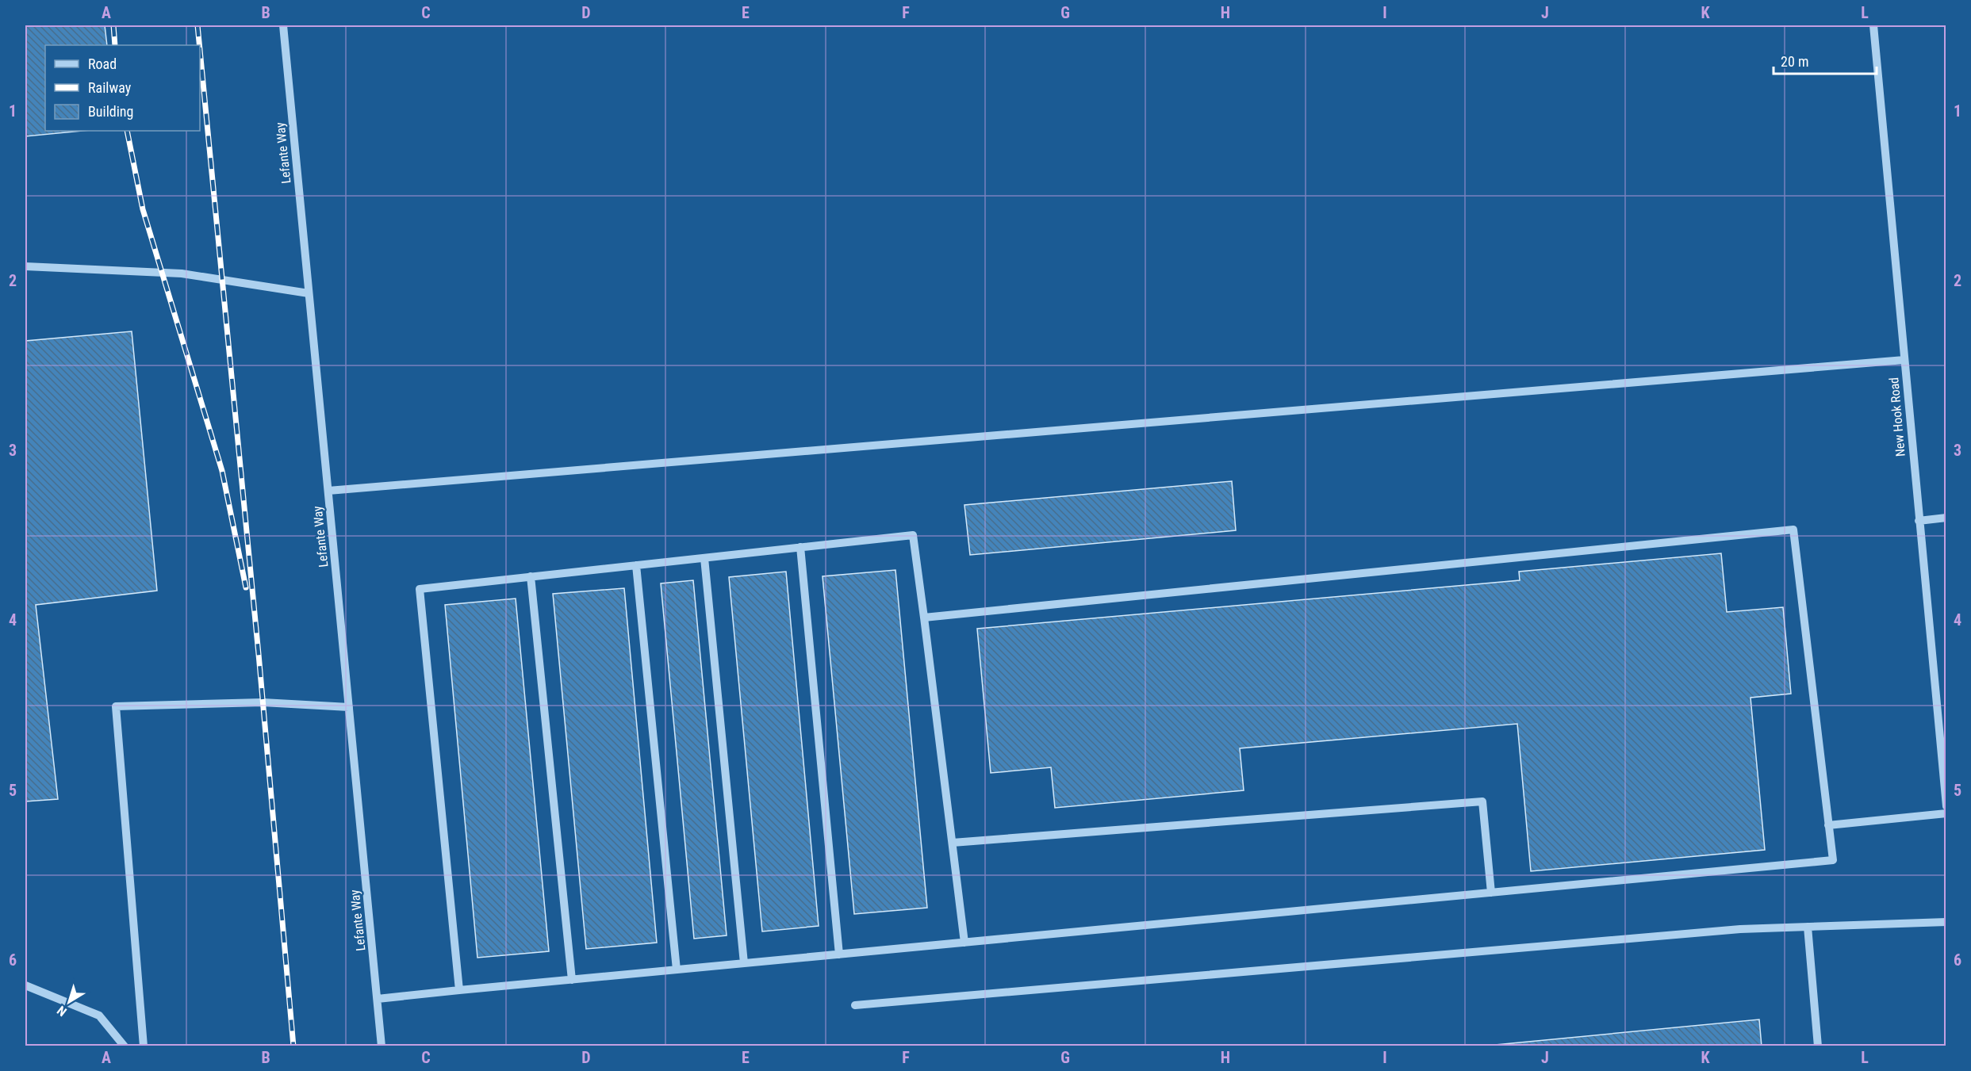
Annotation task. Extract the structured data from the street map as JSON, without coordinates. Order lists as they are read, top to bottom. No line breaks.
{"streets":{"street":["Lefante Way","New Hook Road"]},"legend":["Road","Railway","Building"],"scale_bar":"20 m","north":"bottom left","grid":{"columns":["A","B","C","D","E","F","G","H","I","J","K","L"],"rows":["1","2","3","4","5","6"]}}
